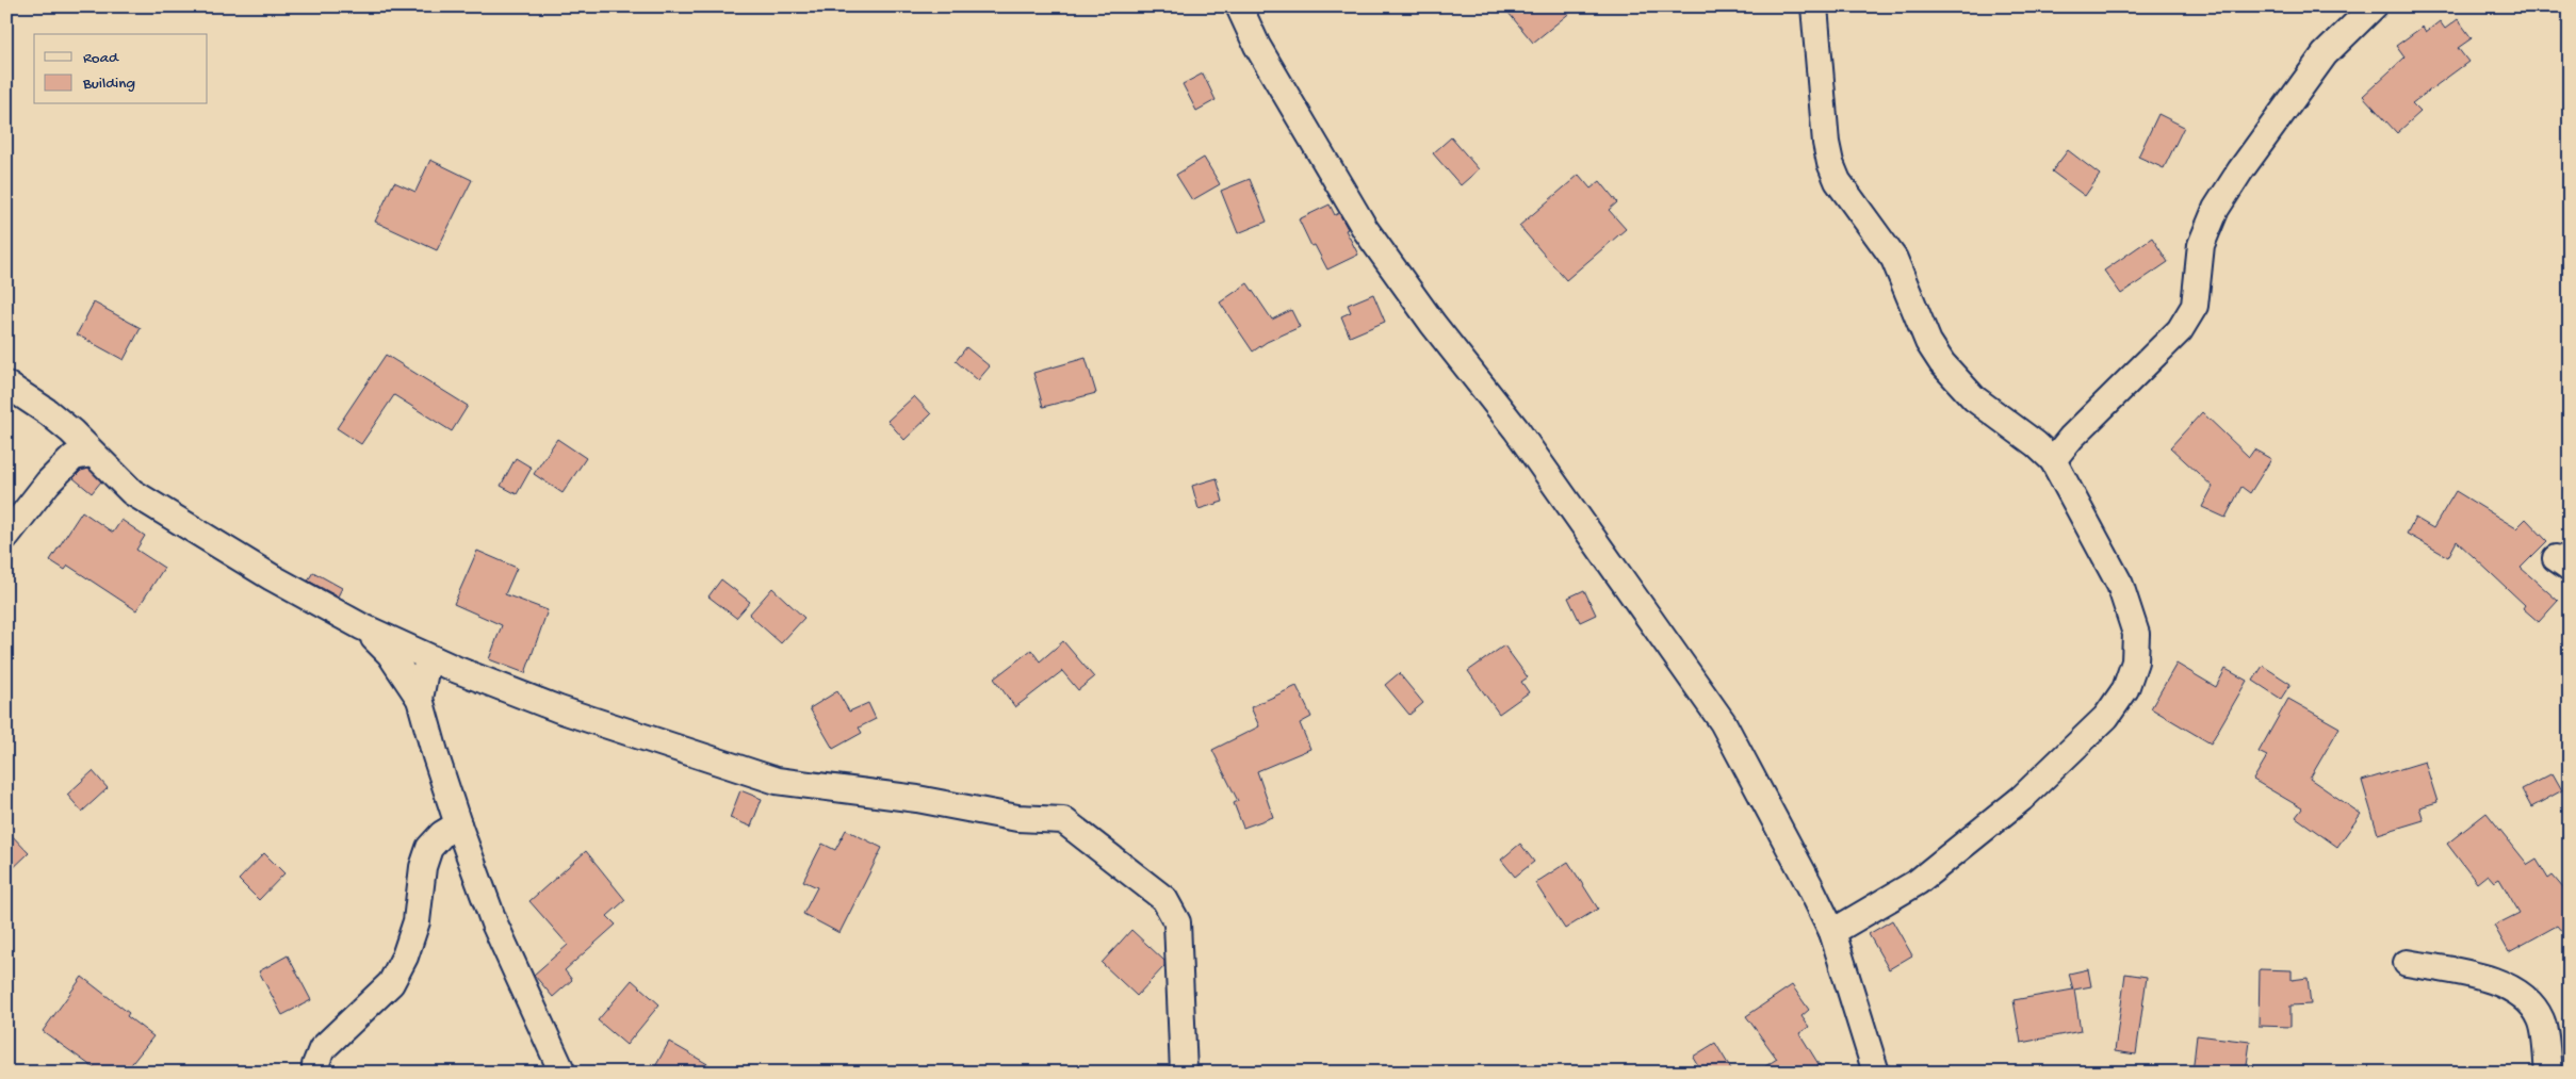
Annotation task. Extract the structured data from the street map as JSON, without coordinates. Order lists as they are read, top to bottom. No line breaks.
{"legend":["Road","Building"]}
